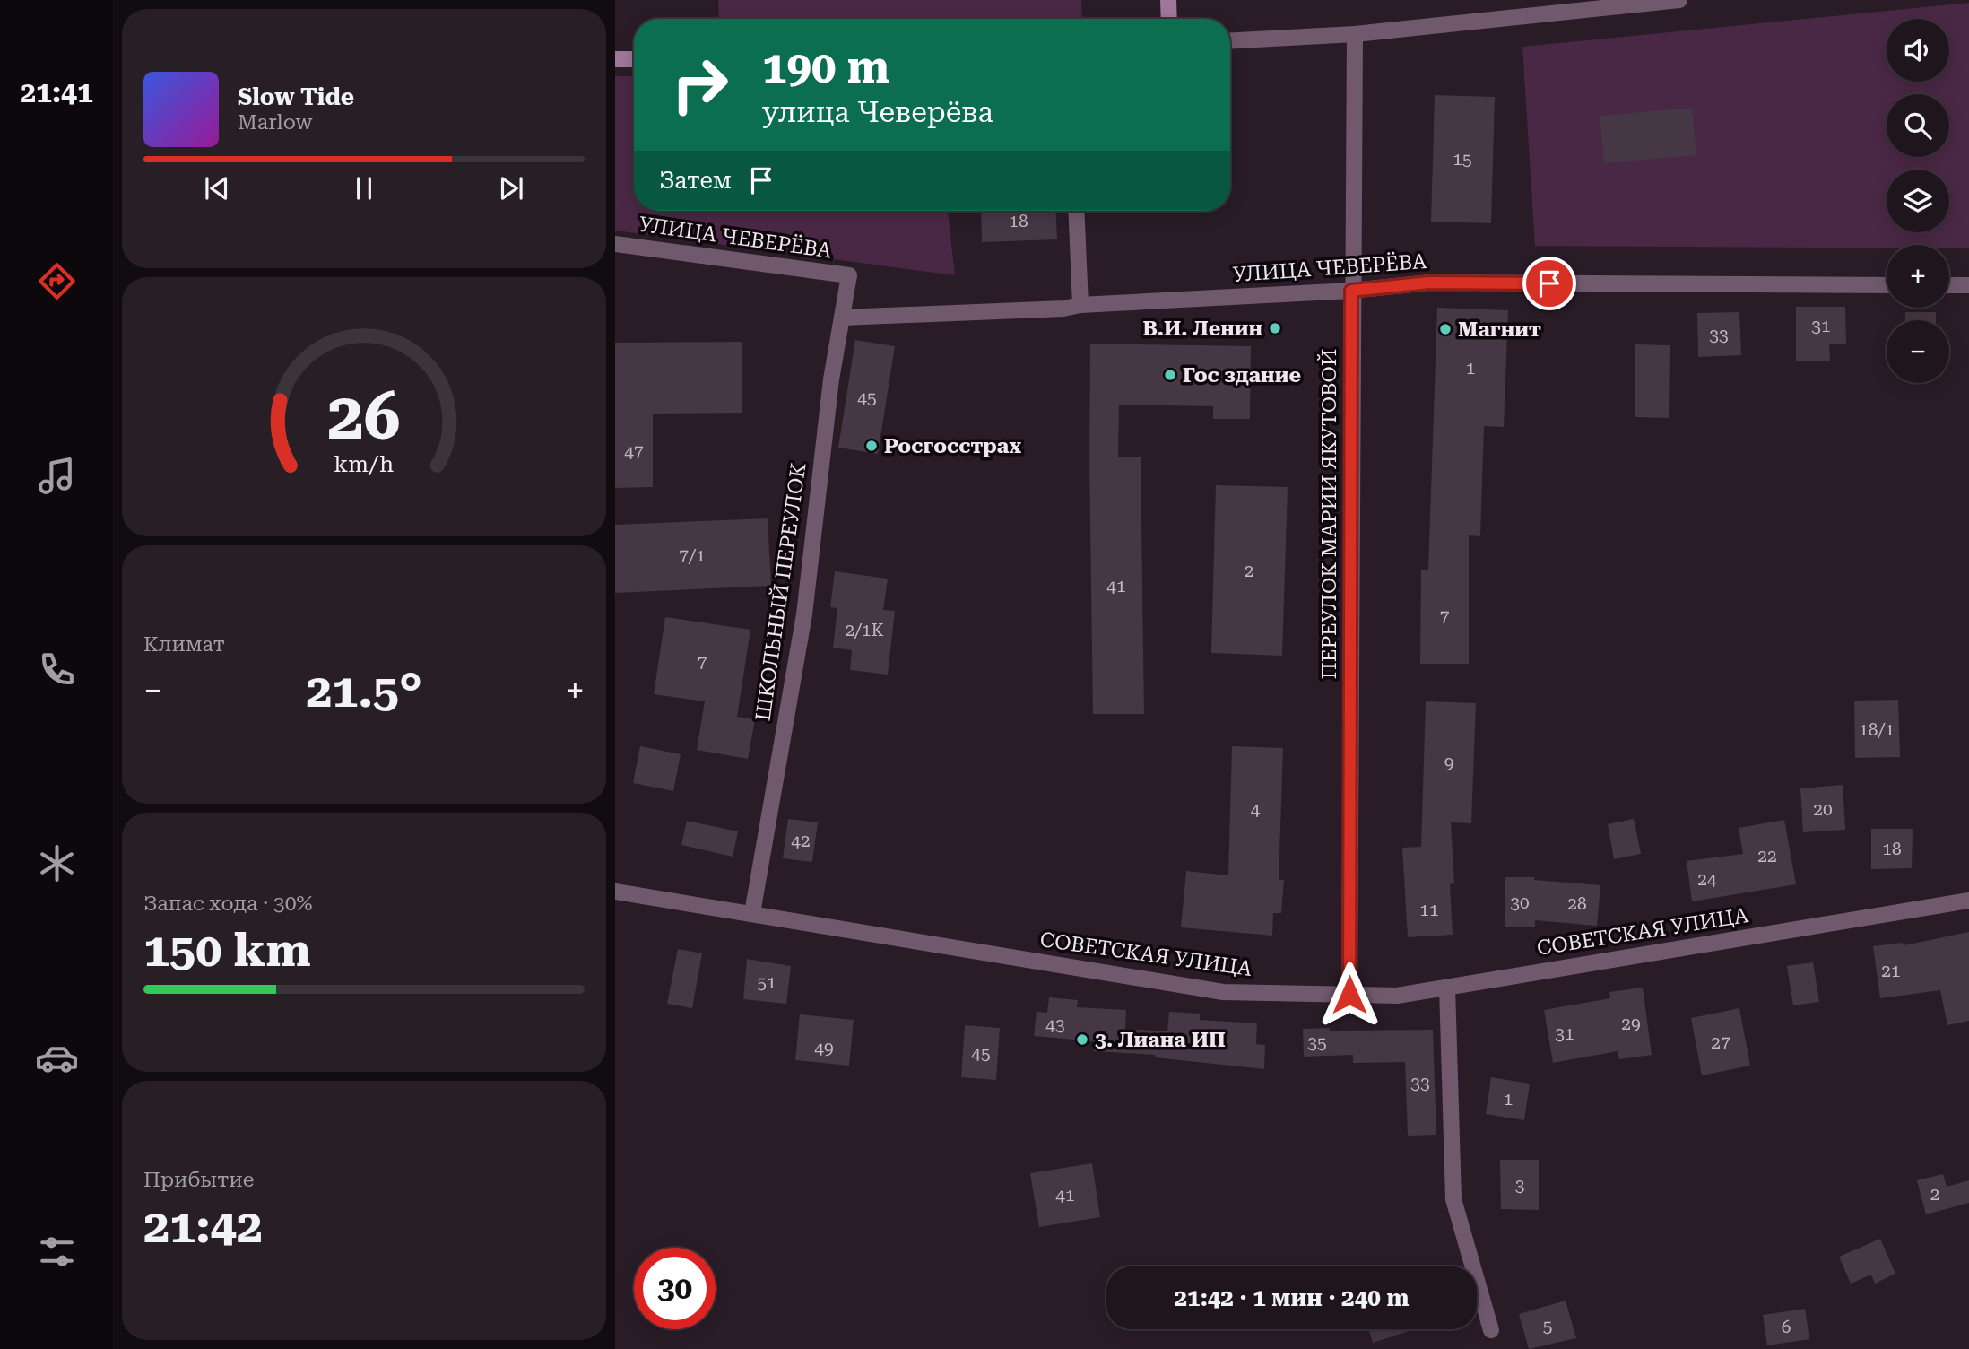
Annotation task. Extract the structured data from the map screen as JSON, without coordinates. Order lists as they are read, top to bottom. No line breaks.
{"streets":{"street":["УЛИЦА ЧЕВЕРЁВА","ПЕРЕУЛОК МАРИИ ЯКУТОВОЙ","ШКОЛЬНЫЙ ПЕРЕУЛОК","СОВЕТСКАЯ УЛИЦА"]},"crossings":[["УЛИЦА ЧЕВЕРЁВА","ПЕРЕУЛОК МАРИИ ЯКУТОВОЙ"],["УЛИЦА ЧЕВЕРЁВА","ШКОЛЬНЫЙ ПЕРЕУЛОК"],["ПЕРЕУЛОК МАРИИ ЯКУТОВОЙ","СОВЕТСКАЯ УЛИЦА"],["ШКОЛЬНЫЙ ПЕРЕУЛОК","СОВЕТСКАЯ УЛИЦА"]],"places":["В.И. Ленин","Магнит","Гос здание","Росгосстрах","3. Лиана ИП"],"house_numbers":["15","18","31","33","1","45","47","7/1","2","41","7","2/1К","7","18/1","9","4","20","42","18","22","24","30","28","11","21","51","29","43","31","35","27","49","45","33","1","3","2","41","5","6"],"page":{"tabs":"21:41","map_buttons":["+","−"],"turn":["190 m","улица Чеверёва"],"song":["Slow Tide","Marlow"],"then":"Затем","tile":["Климат",["Запас хода · 30%","150 km"],["Прибытие","21:42"]],"heat":["−","21.5°","+"],"limit":"30","trip":"21:42 · 1 мин · 240 m","gauge":["26","km/h"]}}
